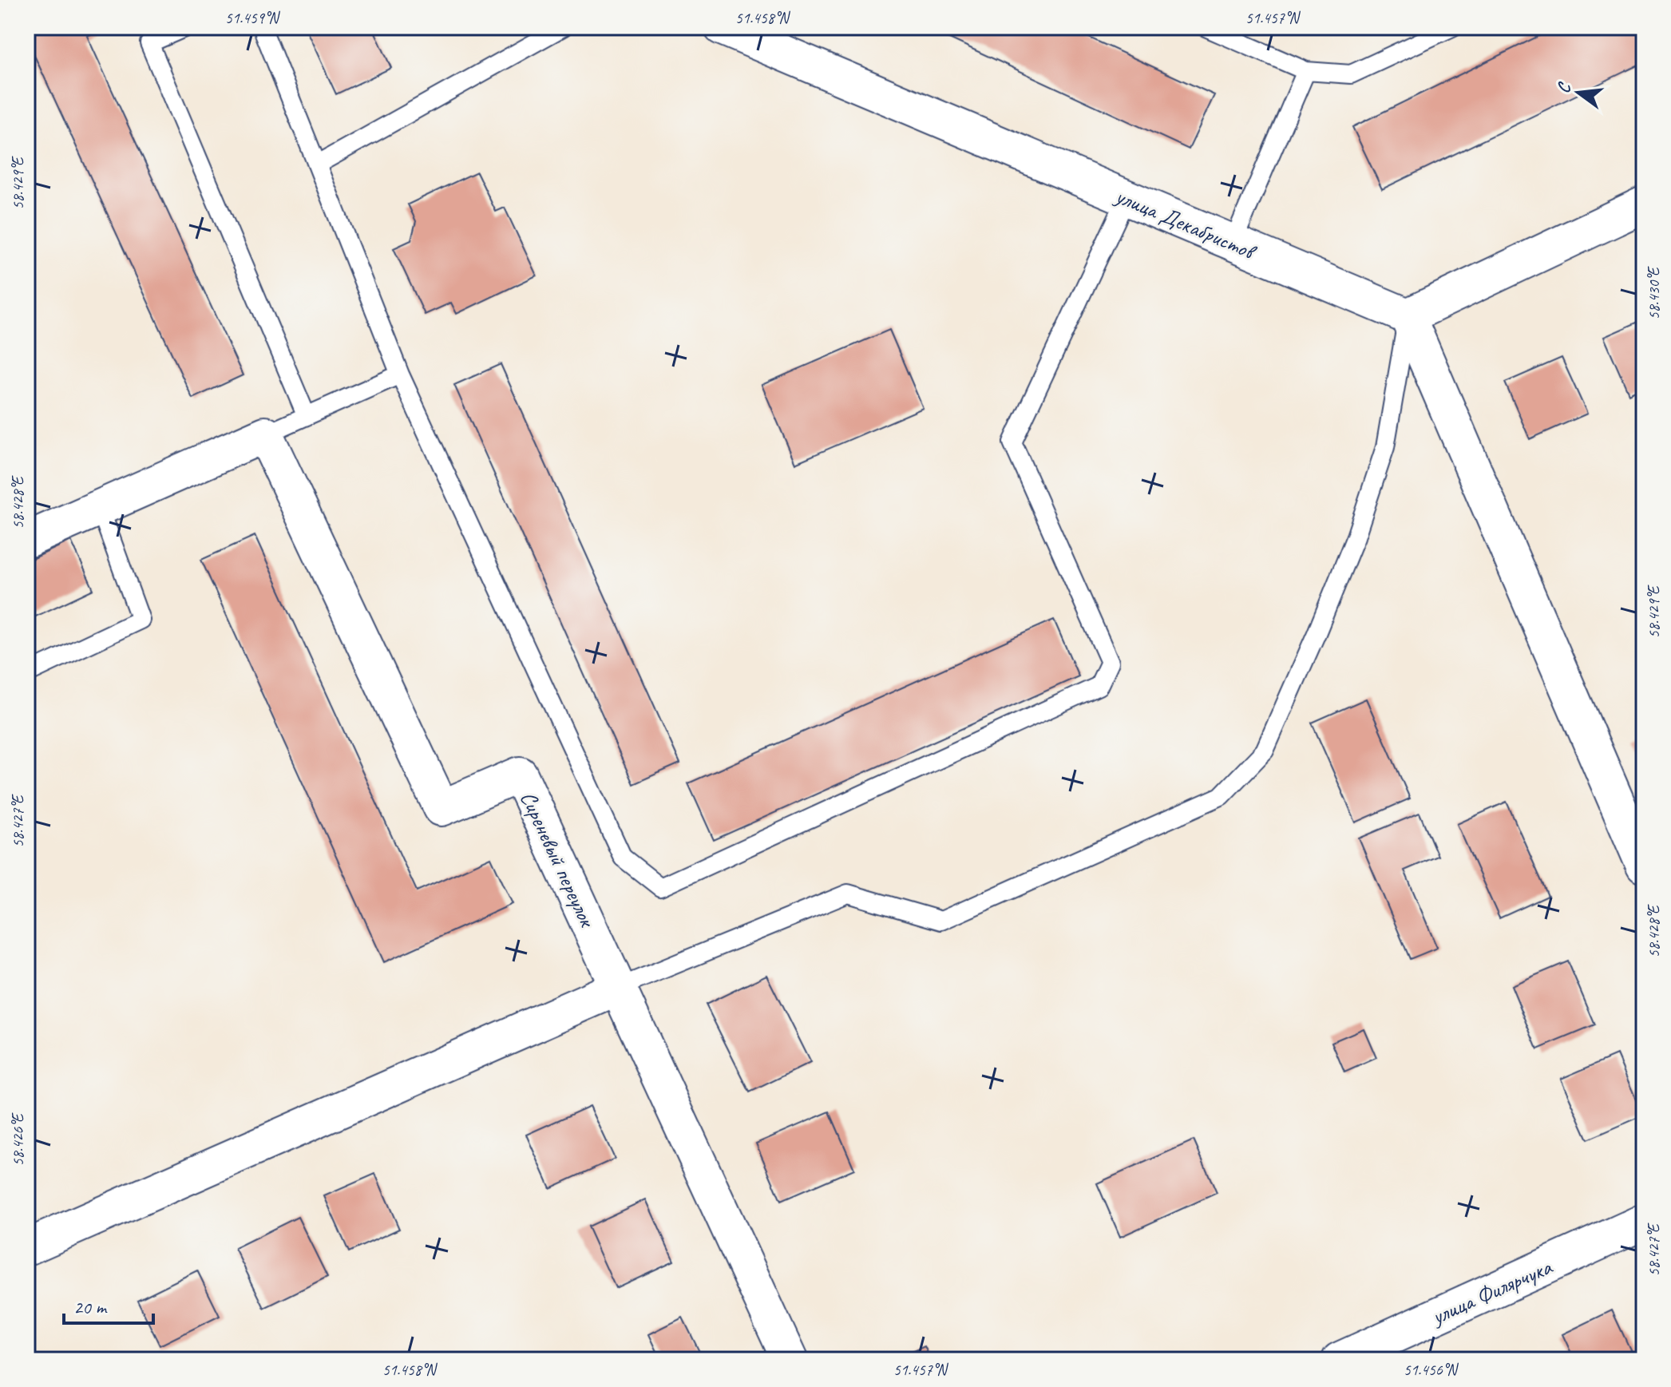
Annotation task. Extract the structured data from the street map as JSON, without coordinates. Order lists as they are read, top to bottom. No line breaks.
{"streets":{"street":["улица Декабристов","Сиреневый переулок","улица Филярчука"]},"scale_bar":"20 m","north":"left","coordinates":["51.459°N","51.458°N","51.457°N","58.429°E","58.430°E","58.428°E","58.427°E","58.426°E","51.456°N"]}
